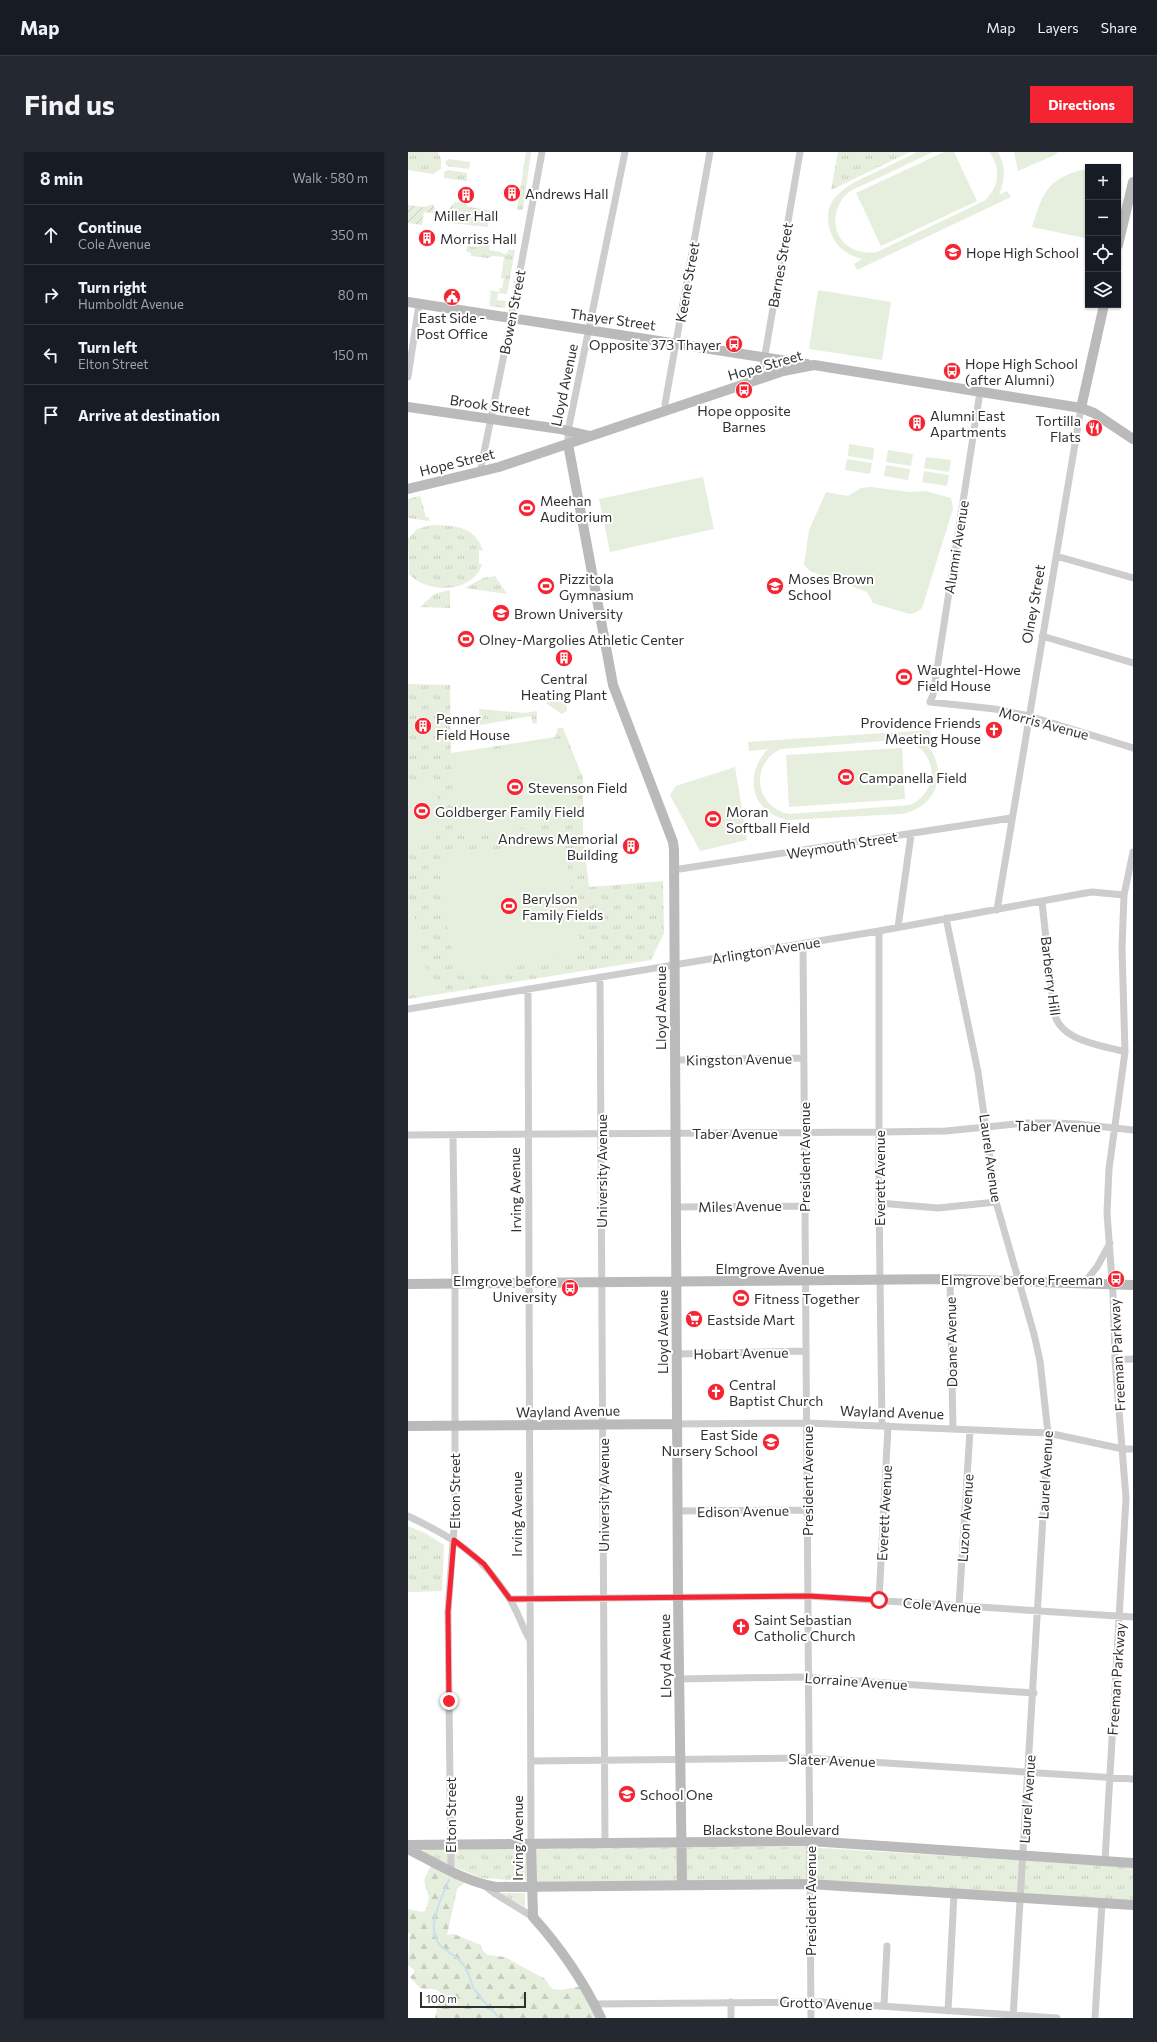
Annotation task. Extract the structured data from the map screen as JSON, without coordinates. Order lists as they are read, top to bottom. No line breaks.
{"streets":{"street":["Barnes Street","Keene Street","Bowen Street","Thayer Street","Hope Street","Lloyd Avenue","Brook Street","Alumni Avenue","Olney Street","Morris Avenue","Weymouth Street","Arlington Avenue","Barberry Hill","Kingston Avenue","Taber Avenue","President Avenue","Laurel Avenue","University Avenue","Everett Avenue","Irving Avenue","Miles Avenue","Elmgrove Avenue","Doane Avenue","Hobart Avenue","Freeman Parkway","Wayland Avenue","Elton Street","Edison Avenue","Luzon Avenue","Cole Avenue","Lorraine Avenue","Slater Avenue","Blackstone Boulevard","Grotto Avenue"]},"crossings":[["Barnes Street","Thayer Street"],["Barnes Street","Hope Street"],["Keene Street","Thayer Street"],["Keene Street","Hope Street"],["Bowen Street","Thayer Street"],["Bowen Street","Hope Street"],["Bowen Street","Brook Street"],["Thayer Street","Hope Street"],["Thayer Street","Lloyd Avenue"],["Hope Street","Lloyd Avenue"],["Hope Street","Brook Street"],["Hope Street","Alumni Avenue"],["Hope Street","Olney Street"],["Lloyd Avenue","Brook Street"],["Lloyd Avenue","Weymouth Street"],["Lloyd Avenue","Arlington Avenue"],["Lloyd Avenue","Kingston Avenue"],["Lloyd Avenue","Taber Avenue"],["Lloyd Avenue","Miles Avenue"],["Lloyd Avenue","Elmgrove Avenue"],["Lloyd Avenue","Hobart Avenue"],["Lloyd Avenue","Wayland Avenue"],["Lloyd Avenue","Edison Avenue"],["Lloyd Avenue","Cole Avenue"],["Lloyd Avenue","Lorraine Avenue"],["Lloyd Avenue","Slater Avenue"],["Lloyd Avenue","Blackstone Boulevard"],["Alumni Avenue","Morris Avenue"],["Olney Street","Morris Avenue"],["Olney Street","Weymouth Street"],["Olney Street","Arlington Avenue"],["Arlington Avenue","Barberry Hill"],["Arlington Avenue","President Avenue"],["Arlington Avenue","Laurel Avenue"],["Arlington Avenue","University Avenue"],["Arlington Avenue","Everett Avenue"],["Arlington Avenue","Irving Avenue"],["Arlington Avenue","Freeman Parkway"],["Barberry Hill","Freeman Parkway"],["Kingston Avenue","President Avenue"],["Taber Avenue","President Avenue"],["Taber Avenue","Laurel Avenue"],["Taber Avenue","University Avenue"],["Taber Avenue","Everett Avenue"],["Taber Avenue","Irving Avenue"],["Taber Avenue","Freeman Parkway"],["Taber Avenue","Elton Street"],["President Avenue","Miles Avenue"],["President Avenue","Elmgrove Avenue"],["President Avenue","Hobart Avenue"],["President Avenue","Wayland Avenue"],["President Avenue","Edison Avenue"],["President Avenue","Cole Avenue"],["President Avenue","Lorraine Avenue"],["President Avenue","Slater Avenue"],["President Avenue","Blackstone Boulevard"],["President Avenue","Grotto Avenue"],["Laurel Avenue","Elmgrove Avenue"],["Laurel Avenue","Wayland Avenue"],["Laurel Avenue","Cole Avenue"],["Laurel Avenue","Lorraine Avenue"],["Laurel Avenue","Slater Avenue"],["Laurel Avenue","Blackstone Boulevard"],["Laurel Avenue","Grotto Avenue"],["University Avenue","Elmgrove Avenue"],["University Avenue","Wayland Avenue"],["University Avenue","Cole Avenue"],["University Avenue","Slater Avenue"],["University Avenue","Blackstone Boulevard"],["Everett Avenue","Elmgrove Avenue"],["Everett Avenue","Wayland Avenue"],["Everett Avenue","Cole Avenue"],["Irving Avenue","Elmgrove Avenue"],["Irving Avenue","Wayland Avenue"],["Irving Avenue","Cole Avenue"],["Irving Avenue","Slater Avenue"],["Irving Avenue","Blackstone Boulevard"],["Elmgrove Avenue","Doane Avenue"],["Elmgrove Avenue","Freeman Parkway"],["Elmgrove Avenue","Elton Street"],["Doane Avenue","Wayland Avenue"],["Freeman Parkway","Wayland Avenue"],["Freeman Parkway","Cole Avenue"],["Freeman Parkway","Slater Avenue"],["Freeman Parkway","Blackstone Boulevard"],["Wayland Avenue","Elton Street"],["Wayland Avenue","Luzon Avenue"],["Elton Street","Blackstone Boulevard"],["Luzon Avenue","Cole Avenue"]],"places":{"building":["Andrews Hall","Miller Hall","Morriss Hall","Alumni East Apartments","Central Heating Plant","Penner Field House","Andrews Memorial Building"],"school or university":["Hope High School","Moses Brown School","Brown University","East Side Nursery School","School One"],"public building":["East Side - Post Office"],"bus stop":["Opposite 373 Thayer","Hope High School (after Alumni)","Hope opposite Barnes","Elmgrove before Freeman","Elmgrove before University"],"restaurant":["Tortilla Flats"],"sports":["Meehan Auditorium","Pizzitola Gymnasium","Olney-Margolies Athletic Center","Waughtel-Howe Field House","Campanella Field","Stevenson Field","Goldberger Family Field","Moran Softball Field","Berylson Family Fields","Fitness Together"],"church":["Providence Friends Meeting House","Central Baptist Church","Saint Sebastian Catholic Church"],"supermarket":["Eastside Mart"]},"scale_bar":"100 m","page":{"header":"Map","nav":["Map","Layers","Share"],"buttons":"Directions","title":"Find us","heading":["8 min","Walk · 580 m"],"map_buttons":["+","−"],"list":[["Continue","Cole Avenue","350 m"],["Turn right","Humboldt Avenue","80 m"],["Turn left","Elton Street","150 m"],"Arrive at destination"],"scale":"100 m"}}
